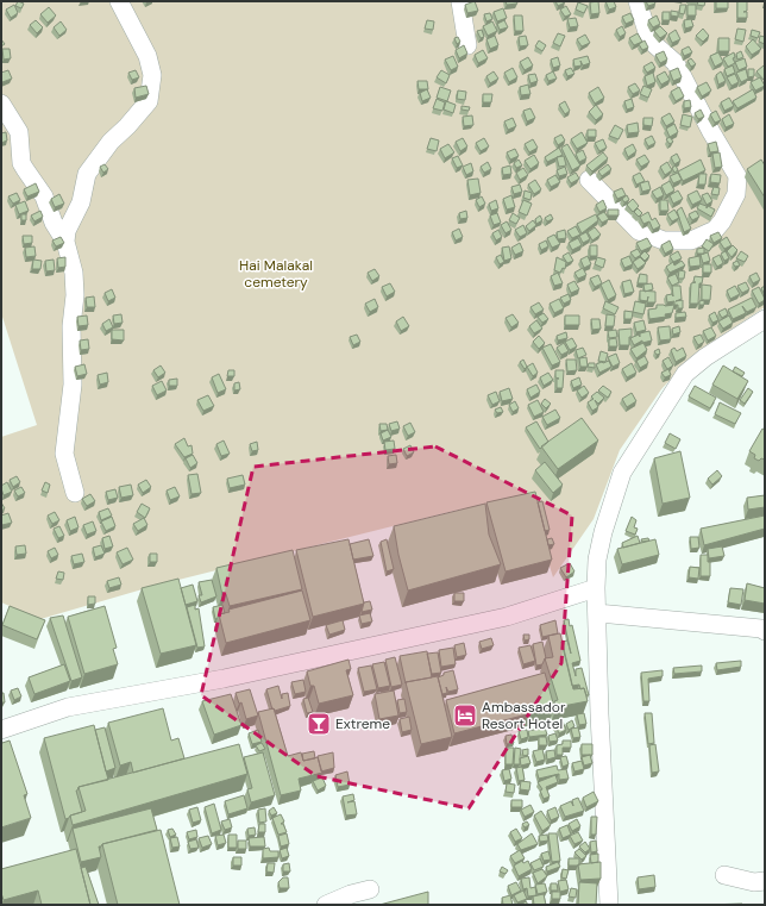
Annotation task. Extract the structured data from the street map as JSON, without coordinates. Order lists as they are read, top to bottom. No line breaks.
{"parks":["Hai Malakal cemetery"],"places":{"hotel":["Ambassador Resort Hotel"],"bar":["Extreme"]}}
